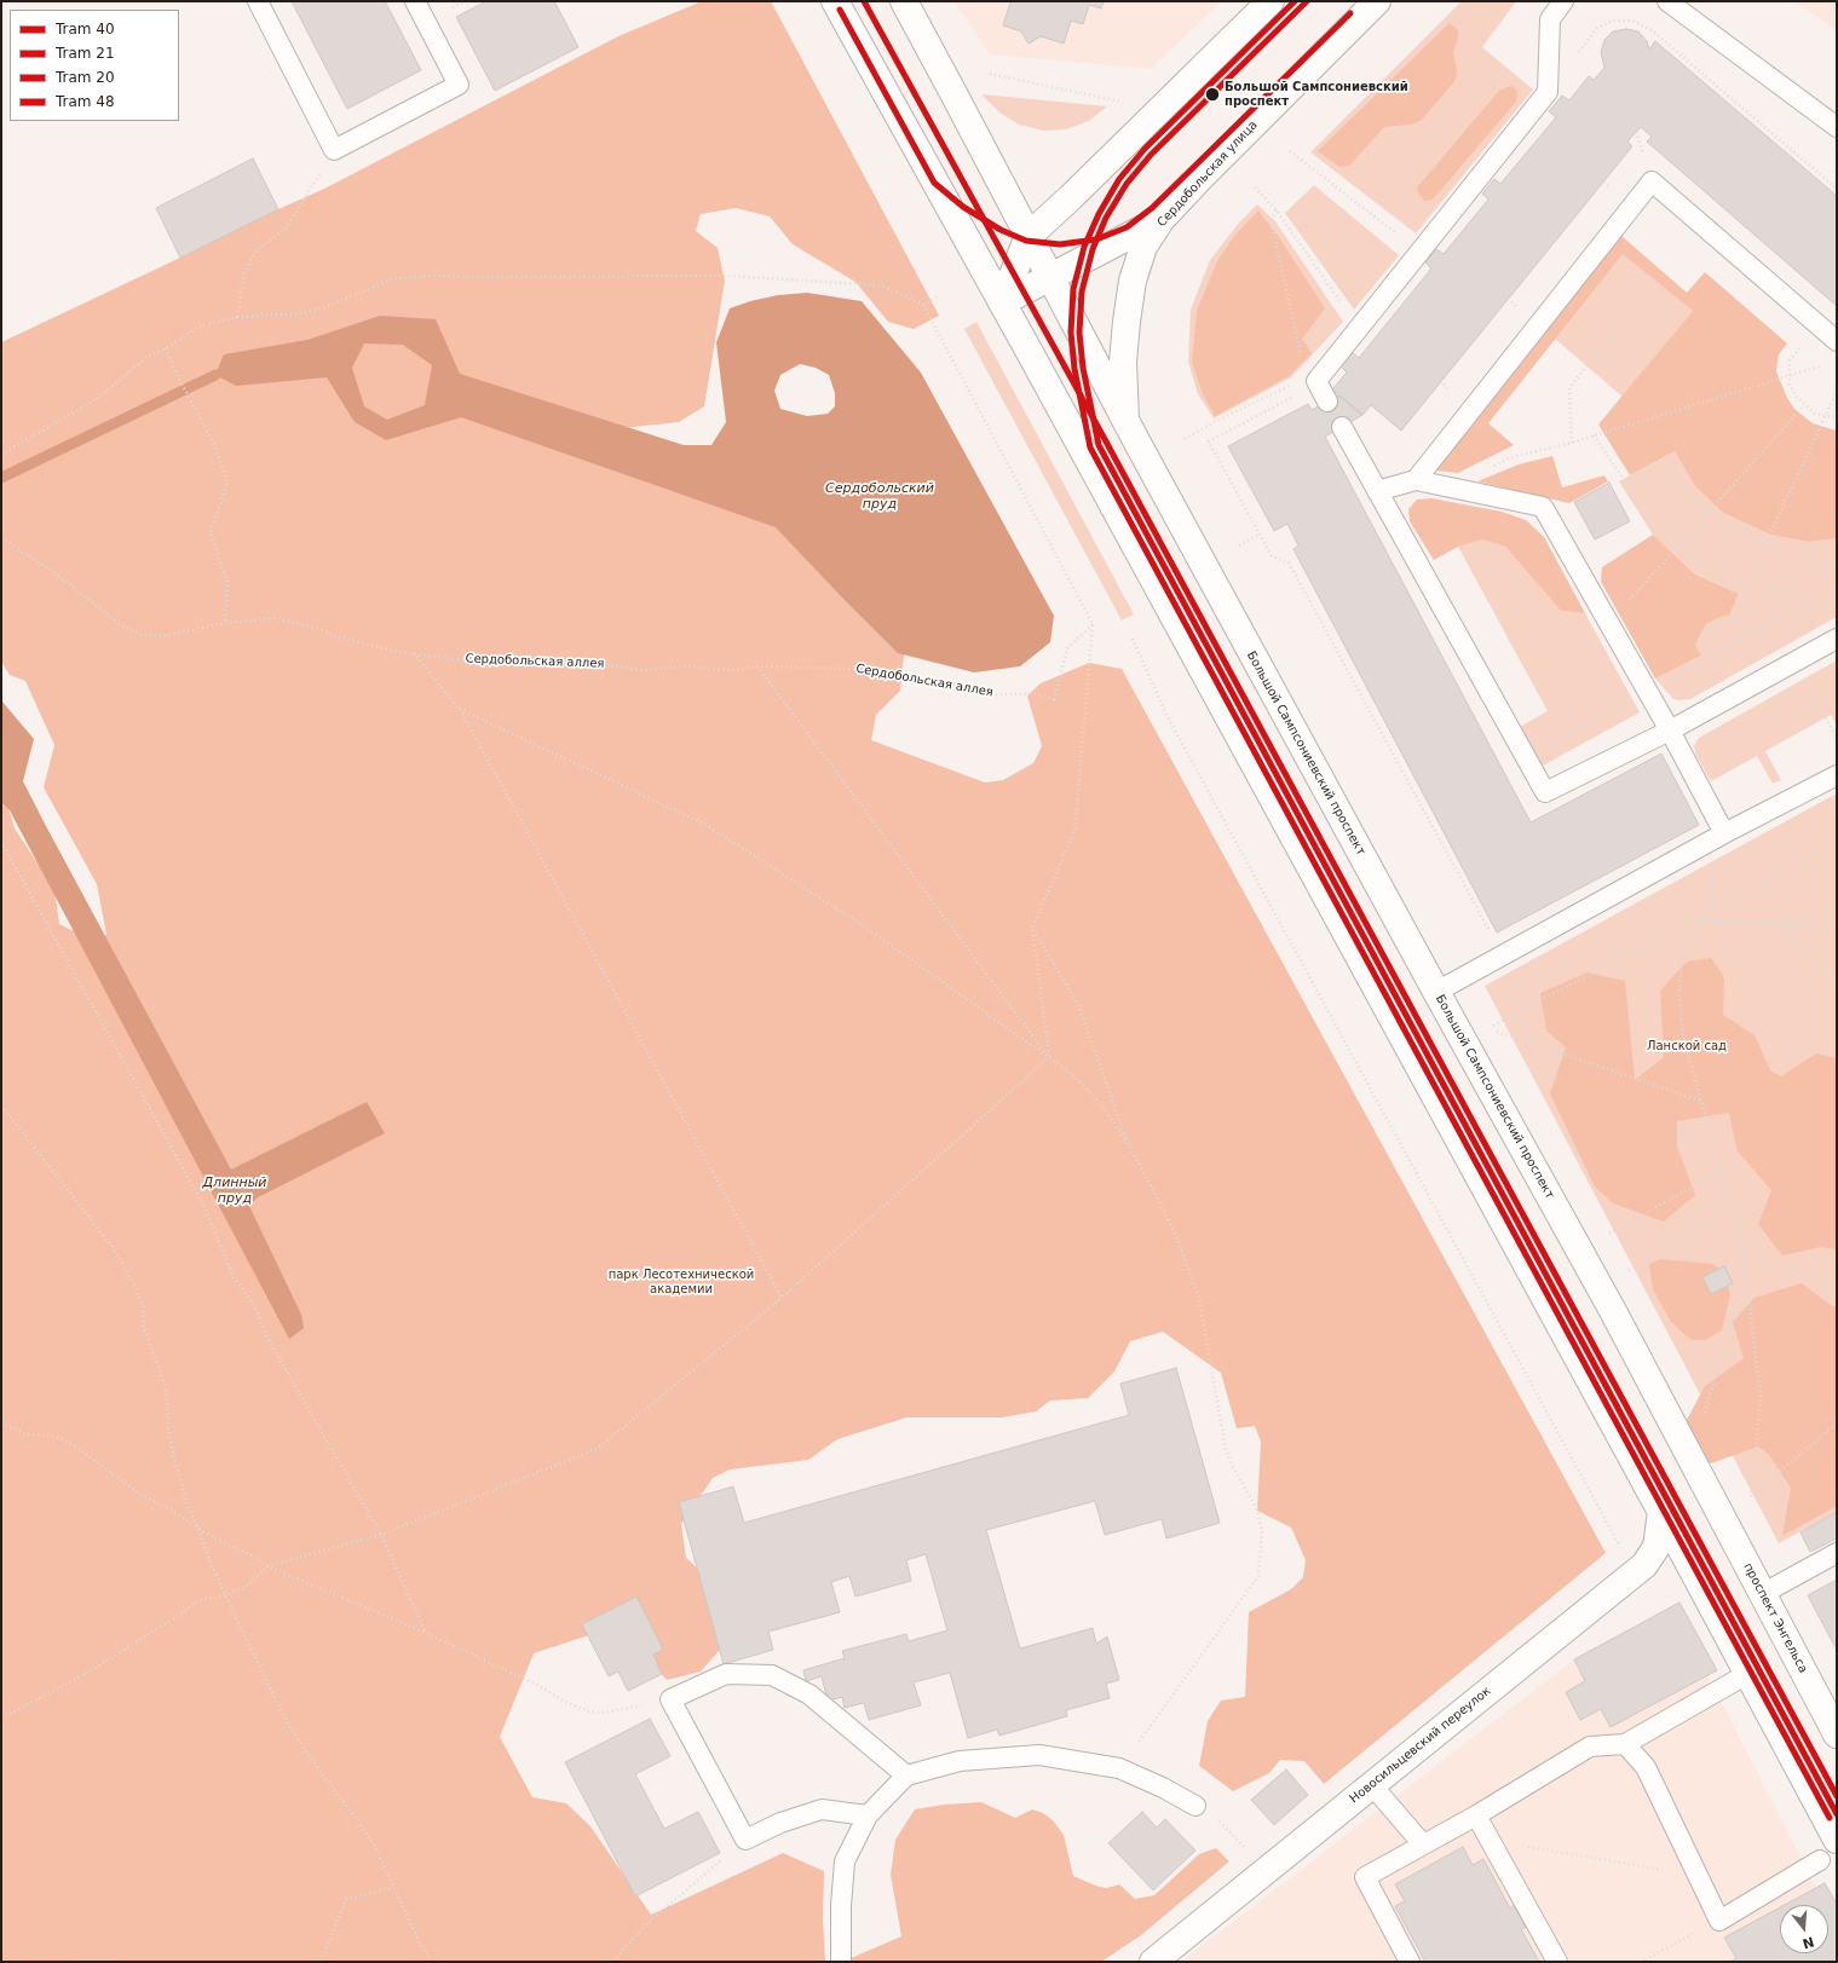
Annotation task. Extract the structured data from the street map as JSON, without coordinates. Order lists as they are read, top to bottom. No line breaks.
{"streets":{"main road":["Сердобольская улица","Большой Сампсониевский проспект","проспект Энгельса","Новосильцевский переулок"],"path":["Сердобольская аллея"]},"crossings":[["Сердобольская улица","Большой Сампсониевский проспект"],["Большой Сампсониевский проспект","проспект Энгельса"]],"water":["Сердобольский пруд","Длинный пруд"],"parks":["Ланской сад","парк Лесотехнической академии"],"places":["Большой Сампсониевский проспект"],"lines":["tram line 40","tram line 21","tram line 20","tram line 48"],"legend":["Tram 40","Tram 21","Tram 20","Tram 48"],"north":"bottom"}
